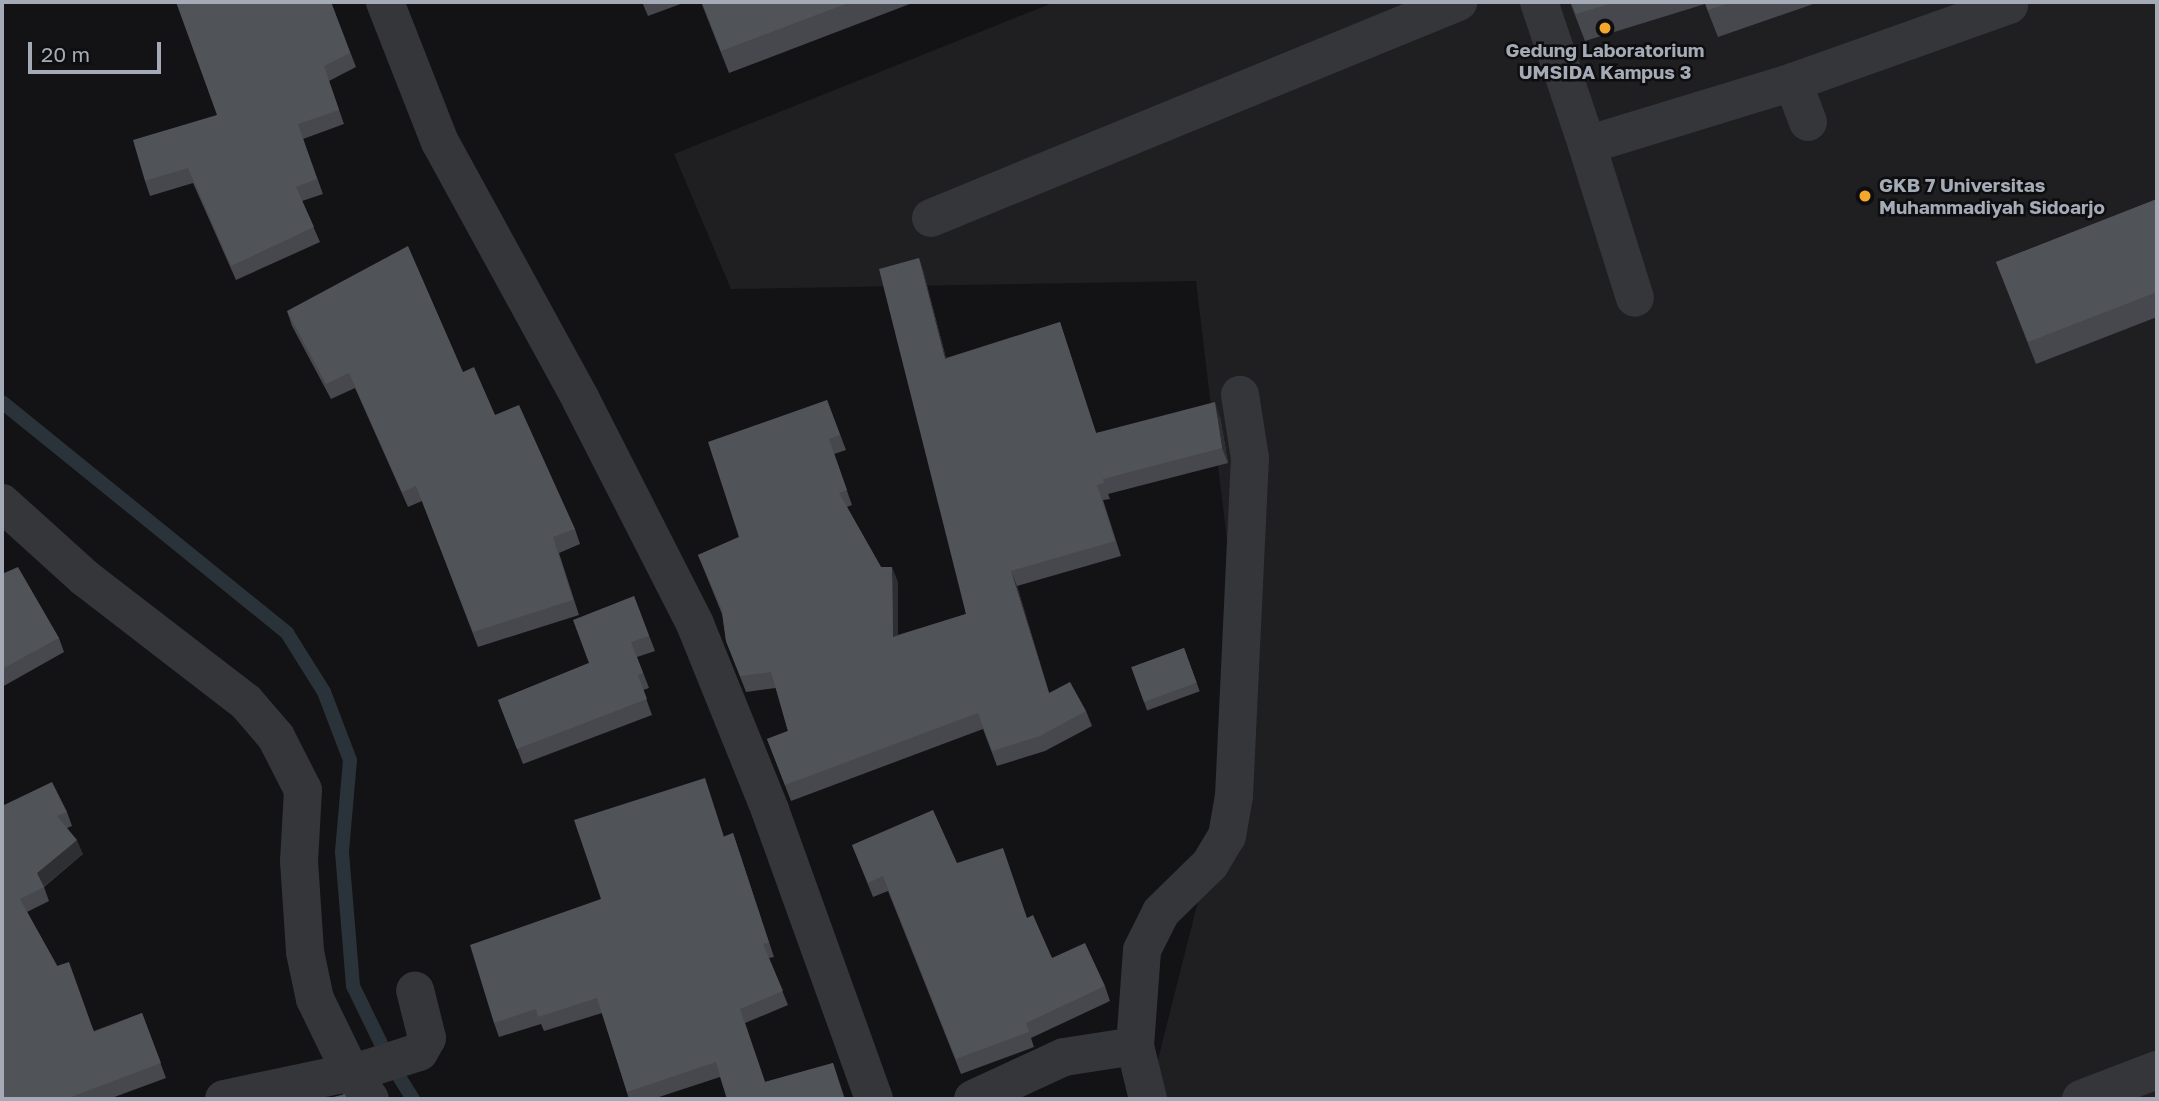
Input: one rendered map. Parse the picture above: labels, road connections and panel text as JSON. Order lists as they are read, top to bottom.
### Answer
{
  "places": ["Gedung Laboratorium UMSIDA Kampus 3", "GKB 7 Universitas Muhammadiyah Sidoarjo"],
  "scale_bar": "20 m"
}
